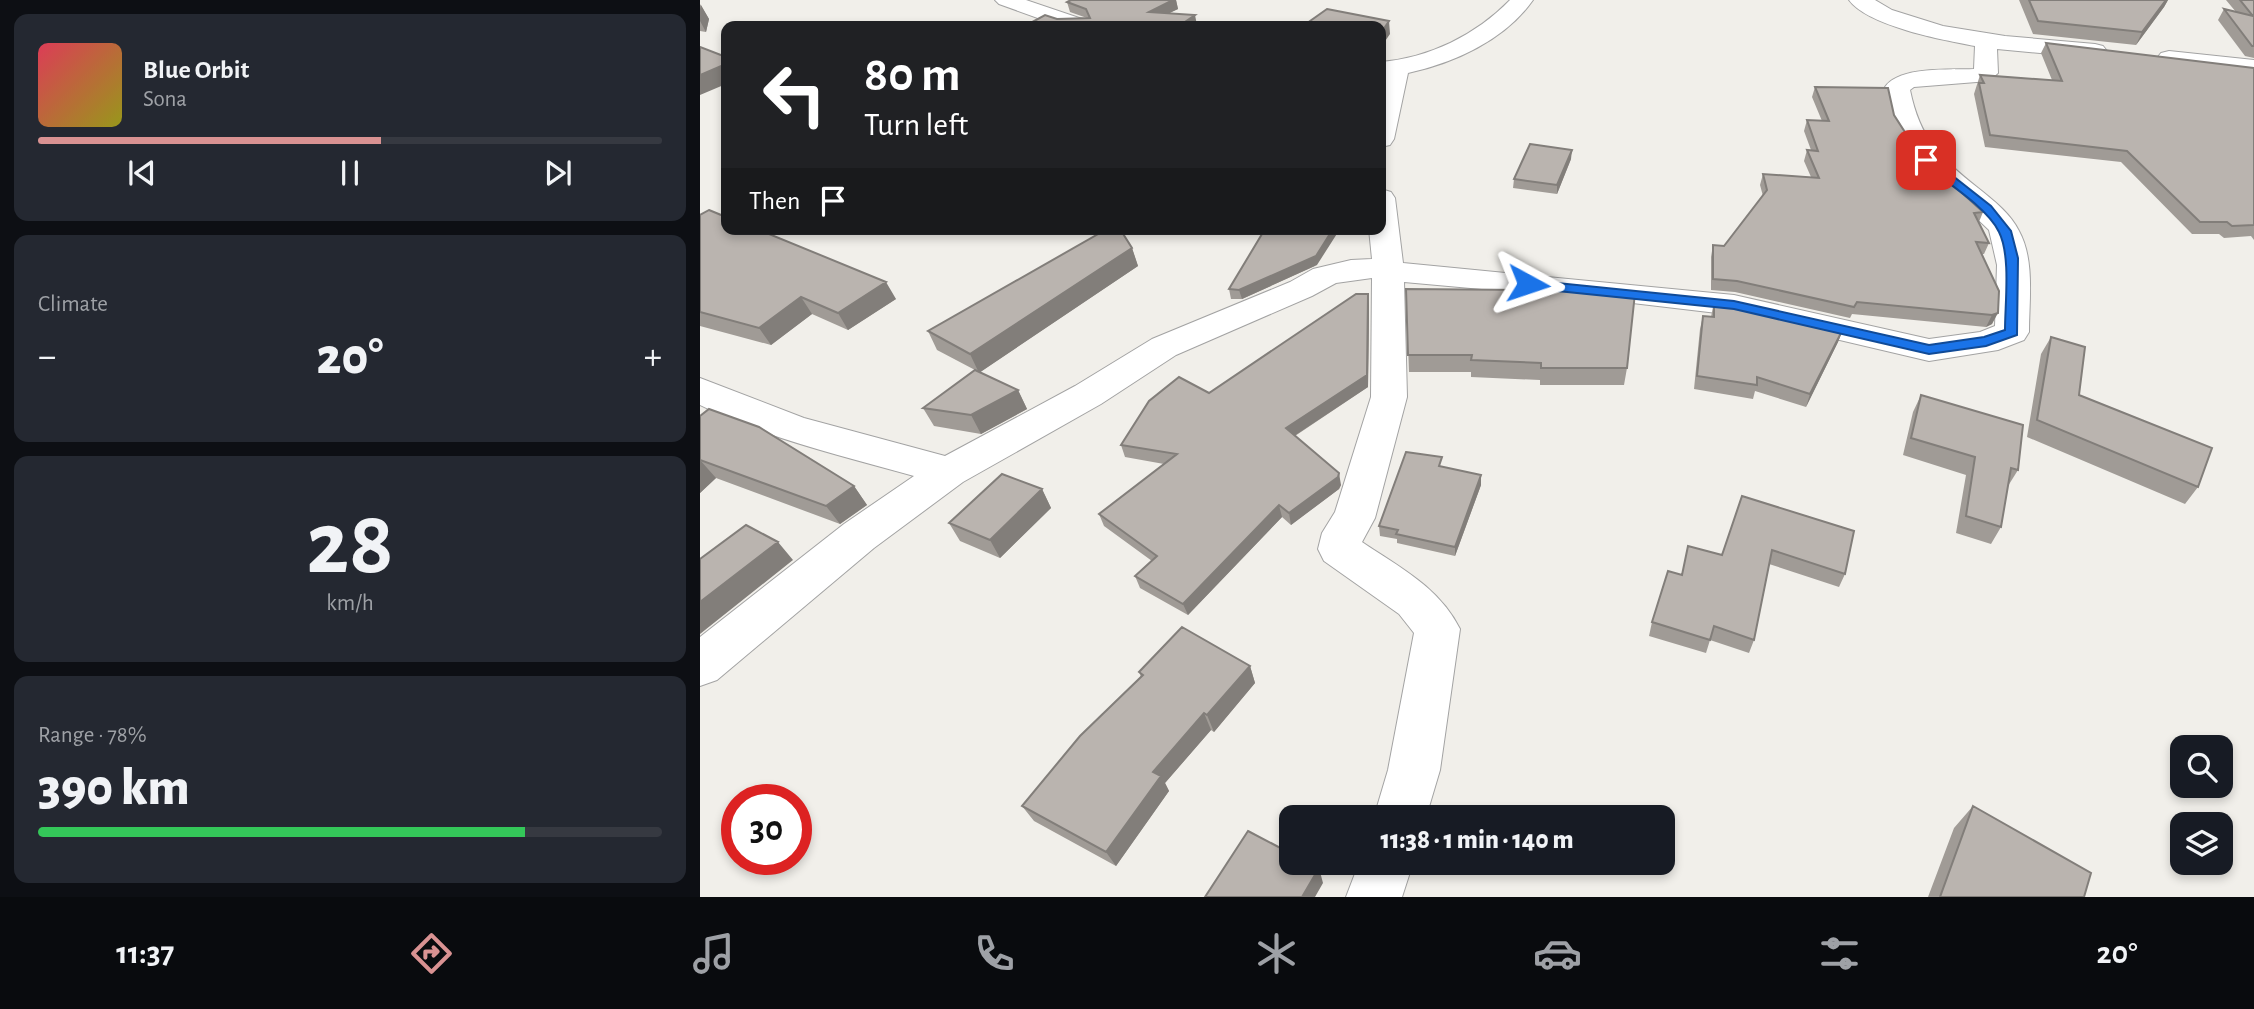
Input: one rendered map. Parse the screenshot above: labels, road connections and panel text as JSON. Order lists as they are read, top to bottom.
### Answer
{
  "page": {
    "turn": ["80 m", "Turn left"],
    "song": ["Blue Orbit", "Sona"],
    "then": "Then",
    "tile": [
      "Climate",
      ["28", "km/h"],
      ["Range · 78%", "390 km"]
    ],
    "heat": ["−", "20°", "+"],
    "limit": "30",
    "trip": "11:38 · 1 min · 140 m",
    "tabs": ["11:37", "20°"]
  }
}
